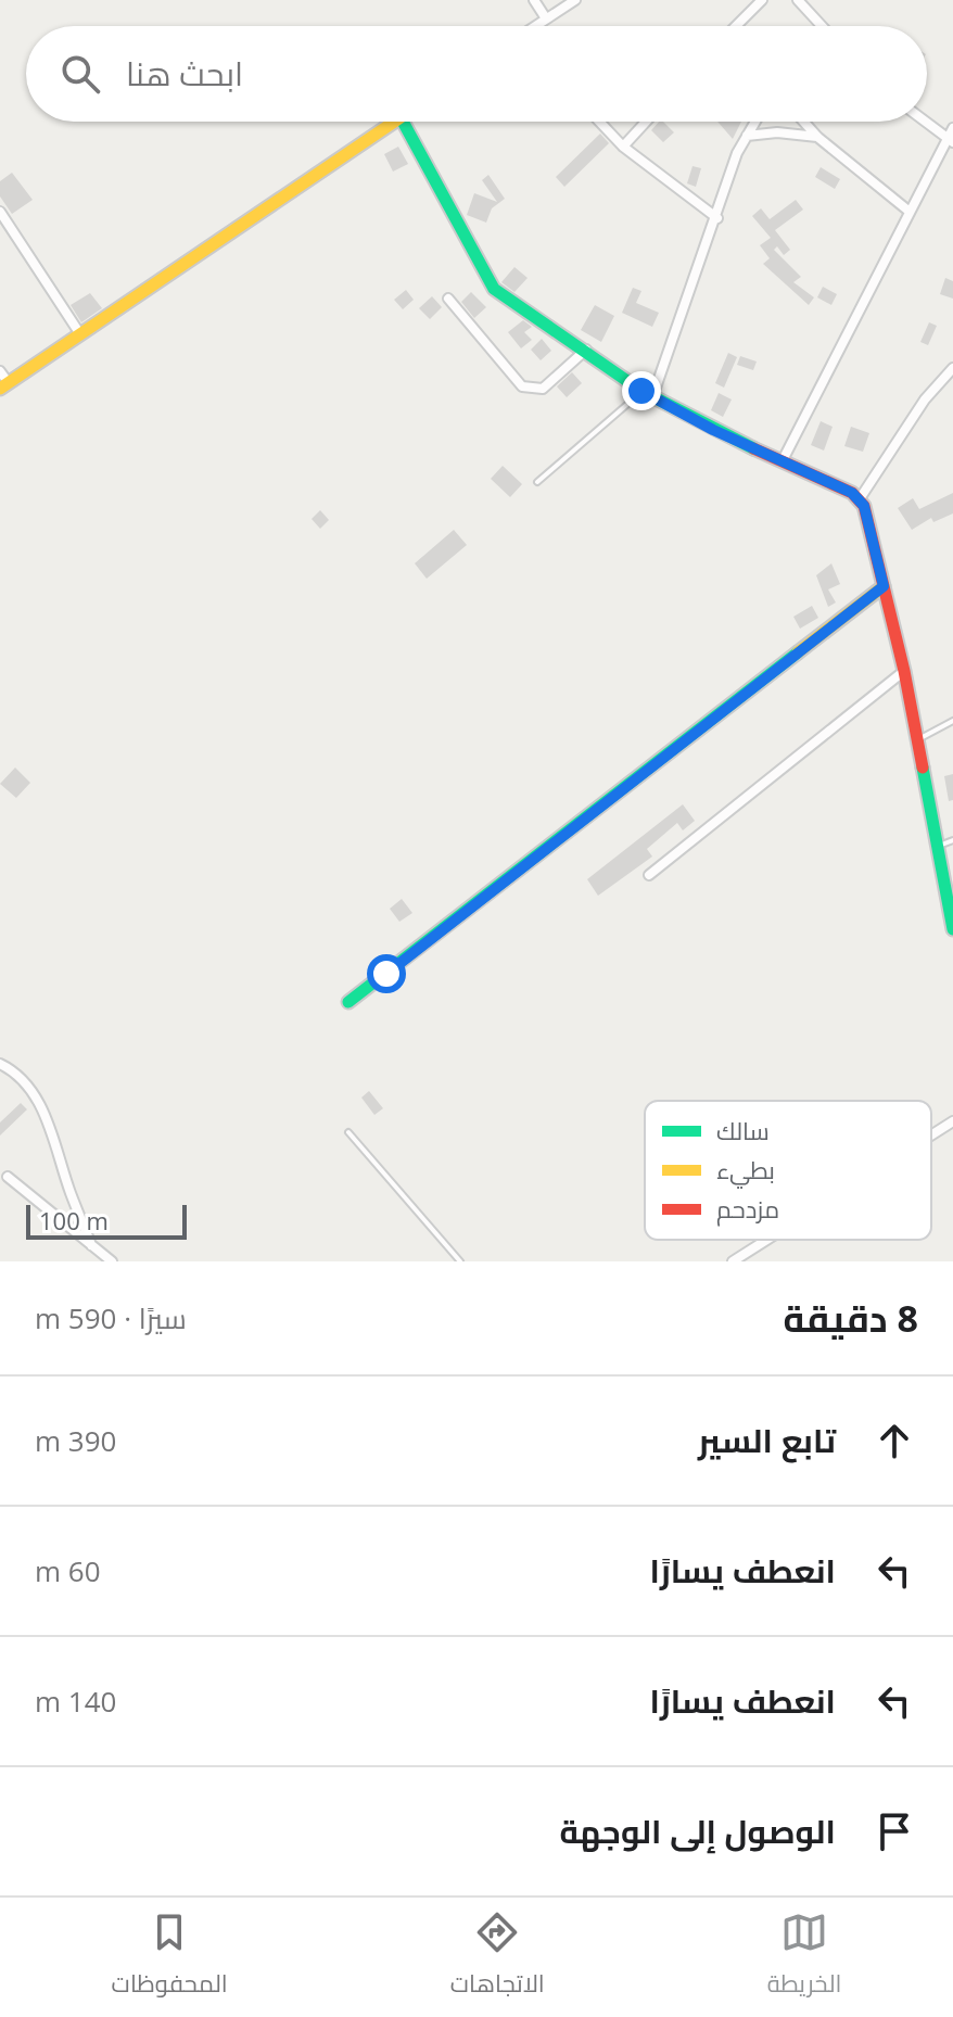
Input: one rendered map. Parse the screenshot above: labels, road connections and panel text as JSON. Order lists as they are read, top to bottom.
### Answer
{
  "legend": ["سالك", "بطيء", "مزدحم"],
  "scale_bar": "100 m",
  "page": {
    "search": "ابحث هنا",
    "scale": "100 m",
    "heading": ["8 دقيقة", "سيرًا · 590 m"],
    "list": [
      ["تابع السير", "390 m"],
      ["انعطف يسارًا", "60 m"],
      ["انعطف يسارًا", "140 m"],
      "الوصول إلى الوجهة"
    ],
    "nav": ["الخريطة", "الاتجاهات", "المحفوظات"]
  }
}
